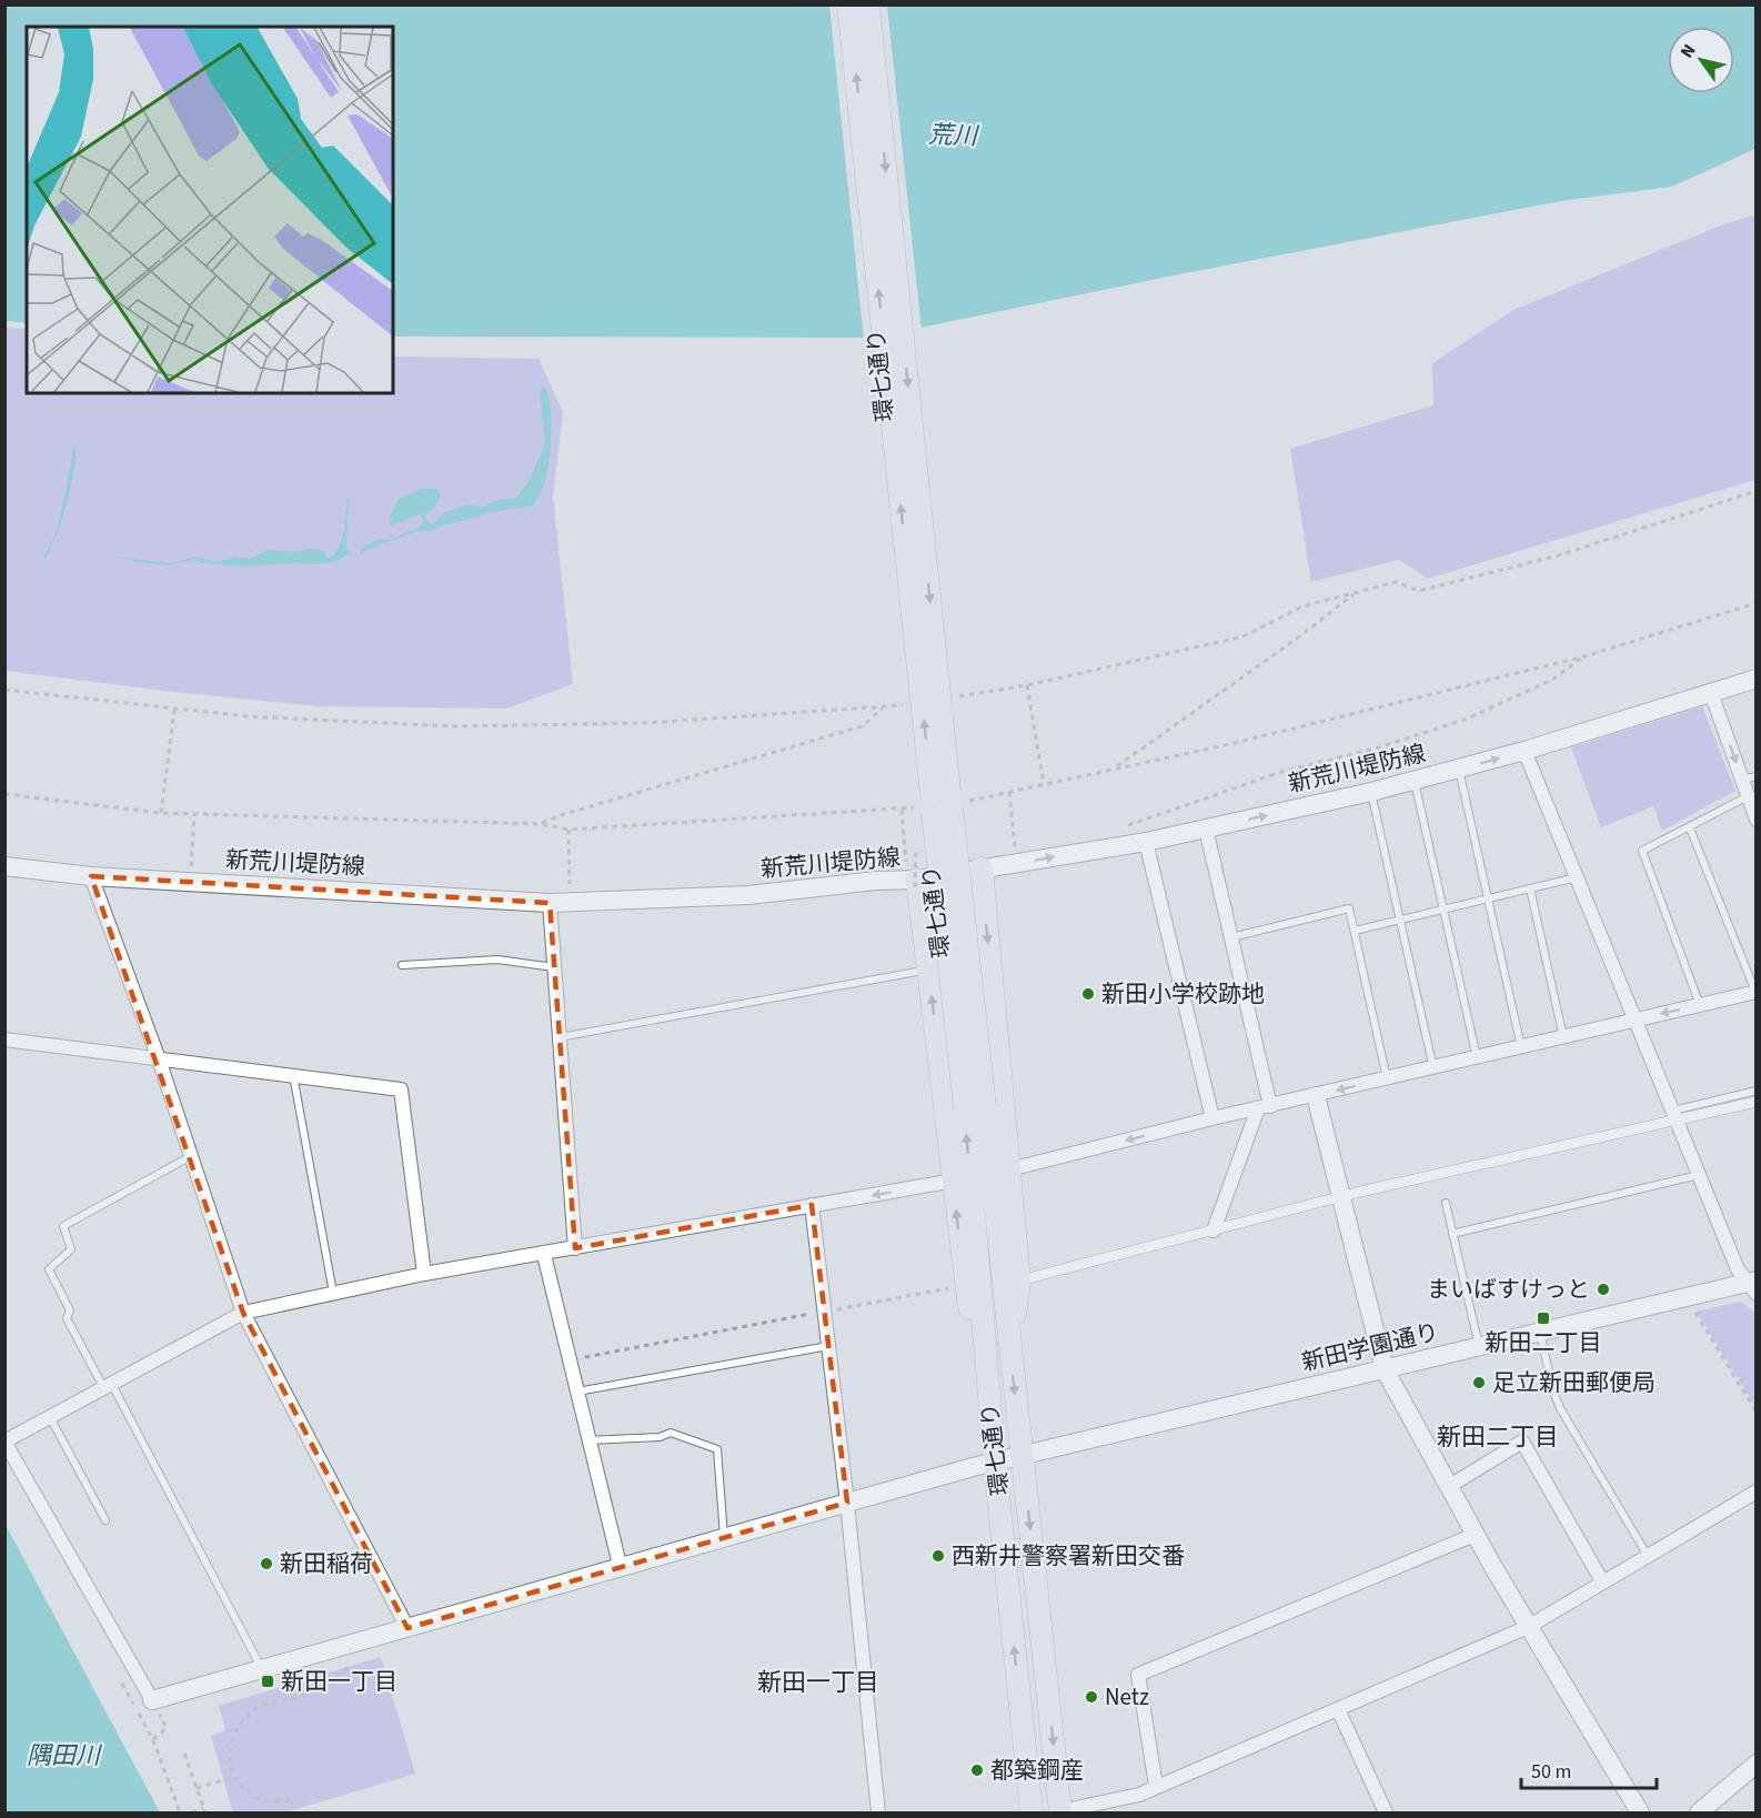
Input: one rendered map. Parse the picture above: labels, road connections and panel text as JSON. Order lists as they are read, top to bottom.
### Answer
{
  "streets": {
    "main road": ["環七通り"],
    "street": ["新荒川堤防線", "新田学園通り"]
  },
  "crossings": [
    ["環七通り", "新田学園通り"]
  ],
  "districts": ["新田二丁目", "新田一丁目"],
  "water": ["荒川", "隅田川"],
  "places": {
    "other": [
      "新田小学校跡地",
      "まいばすけっと",
      "足立新田郵便局",
      "西新井警察署新田交番",
      "新田稲荷",
      "Netz",
      "都築鋼産"
    ],
    "transit": ["新田二丁目", "新田一丁目"]
  },
  "scale_bar": "50 m",
  "north": "top left"
}
